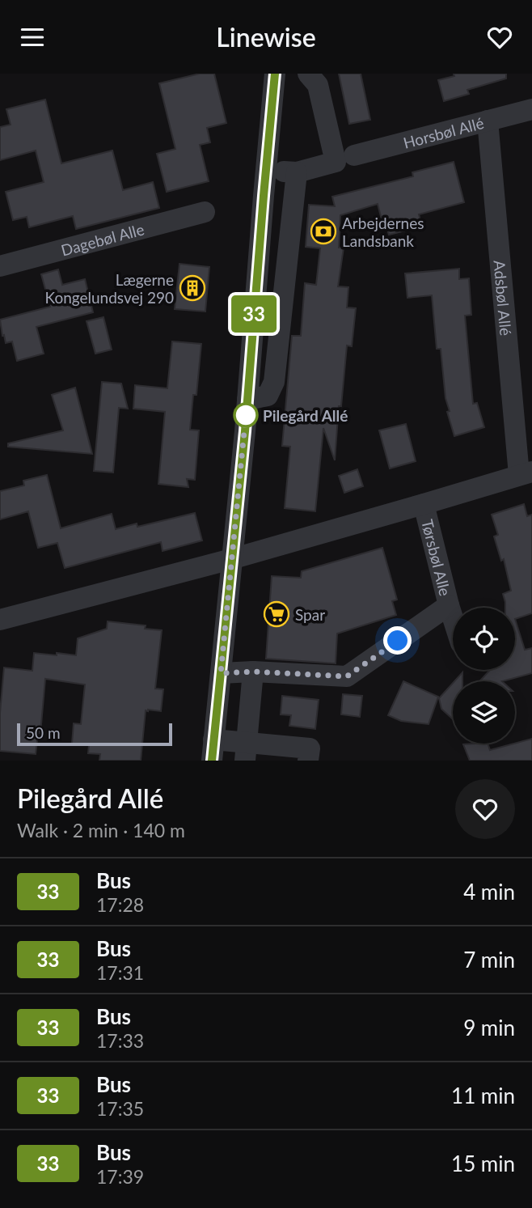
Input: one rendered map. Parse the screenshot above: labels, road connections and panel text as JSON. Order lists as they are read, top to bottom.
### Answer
{
  "streets": {
    "street": [
      "Horsbøl Allé",
      "Dagebøl Alle",
      "Adsbøl Allé",
      "Tørsbøl Alle"
    ]
  },
  "crossings": [
    ["Horsbøl Allé", "Adsbøl Allé"]
  ],
  "places": {
    "bank": ["Arbejdernes Landsbank"],
    "building": ["Lægerne Kongelundsvej 290"],
    "other": ["Pilegård Allé"],
    "supermarket": ["Spar"]
  },
  "lines": ["bus line 33"],
  "scale_bar": "50 m",
  "page": {
    "header": "Linewise",
    "on_map": "33",
    "scale": "50 m",
    "heading": ["Pilegård Allé", "Walk · 2 min · 140 m"],
    "list": [
      {
        "mark": "33",
        "name": "Bus",
        "note": "17:28",
        "value": "4 min"
      },
      {
        "mark": "33",
        "name": "Bus",
        "note": "17:31",
        "value": "7 min"
      },
      {
        "mark": "33",
        "name": "Bus",
        "note": "17:33",
        "value": "9 min"
      },
      {
        "mark": "33",
        "name": "Bus",
        "note": "17:35",
        "value": "11 min"
      },
      {
        "mark": "33",
        "name": "Bus",
        "note": "17:39",
        "value": "15 min"
      }
    ]
  }
}
